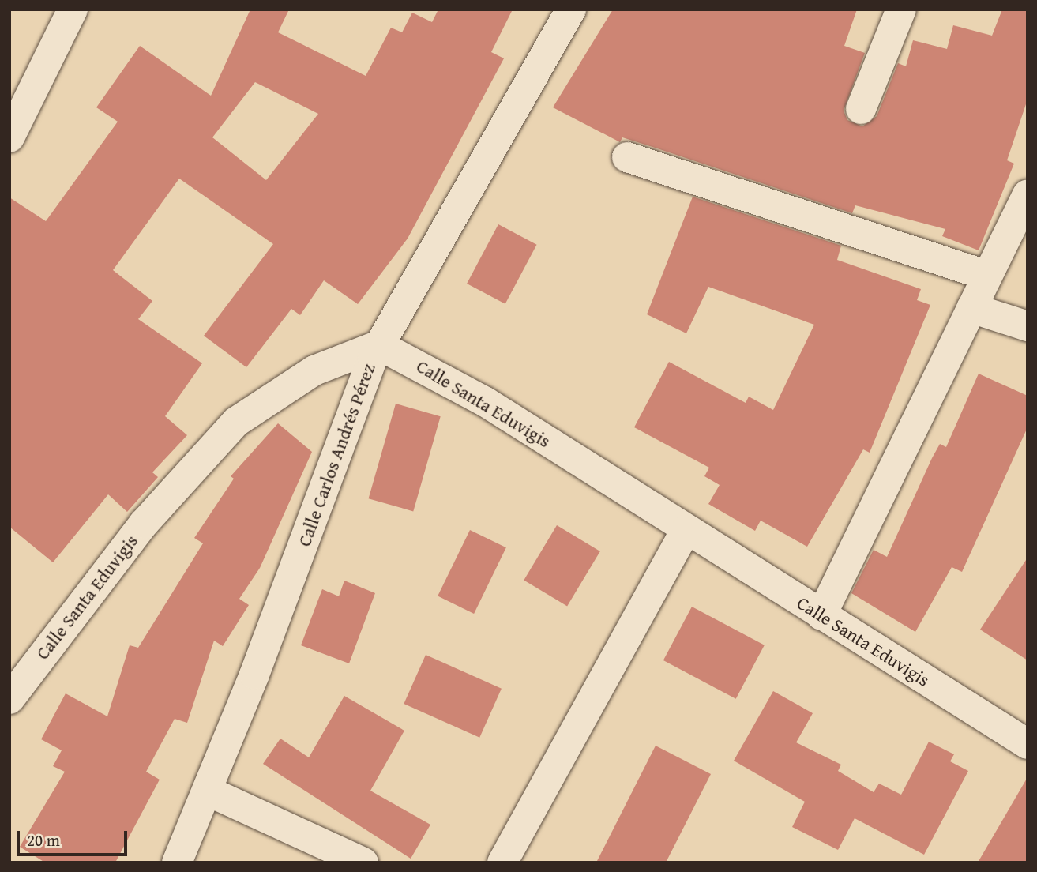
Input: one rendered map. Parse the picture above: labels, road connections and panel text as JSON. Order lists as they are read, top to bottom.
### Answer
{
  "streets": {
    "street": ["Calle Santa Eduvigis", "Calle Carlos Andrés Pérez"]
  },
  "crossings": [
    ["Calle Santa Eduvigis", "Calle Carlos Andrés Pérez"]
  ],
  "scale_bar": "20 m"
}
